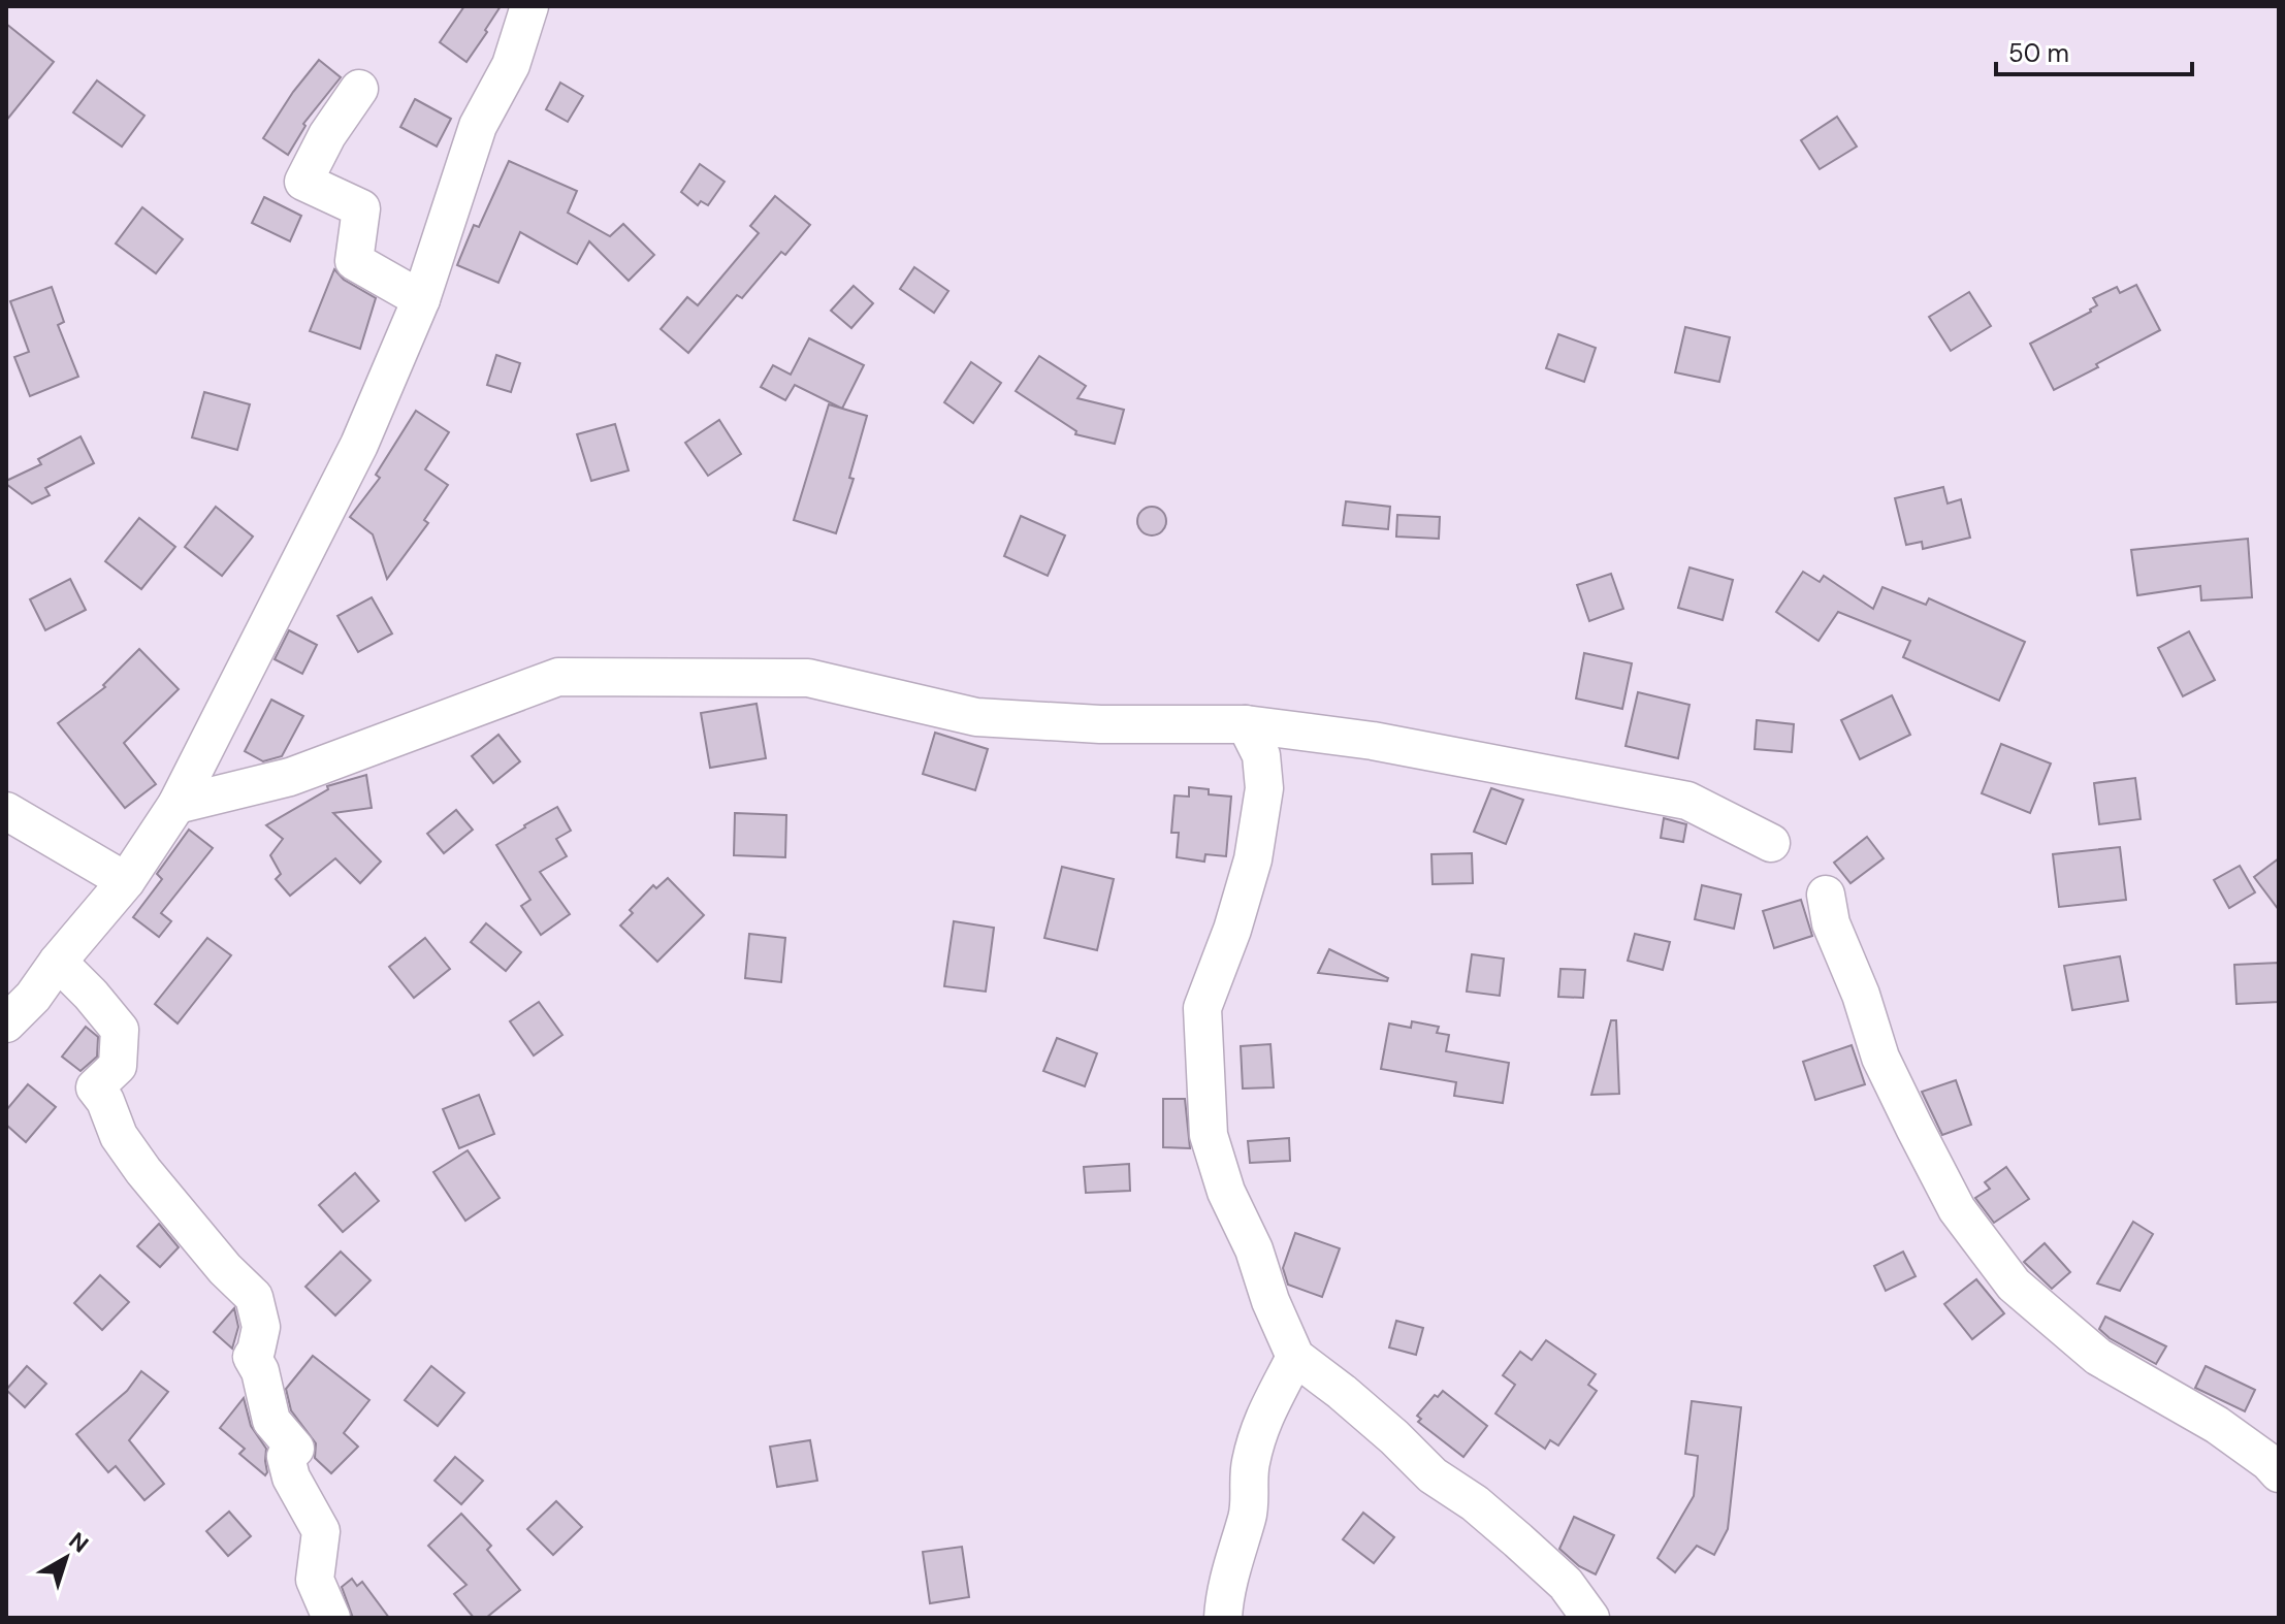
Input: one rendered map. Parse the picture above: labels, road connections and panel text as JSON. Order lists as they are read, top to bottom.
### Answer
{
  "scale_bar": "50 m",
  "north": "top right"
}
